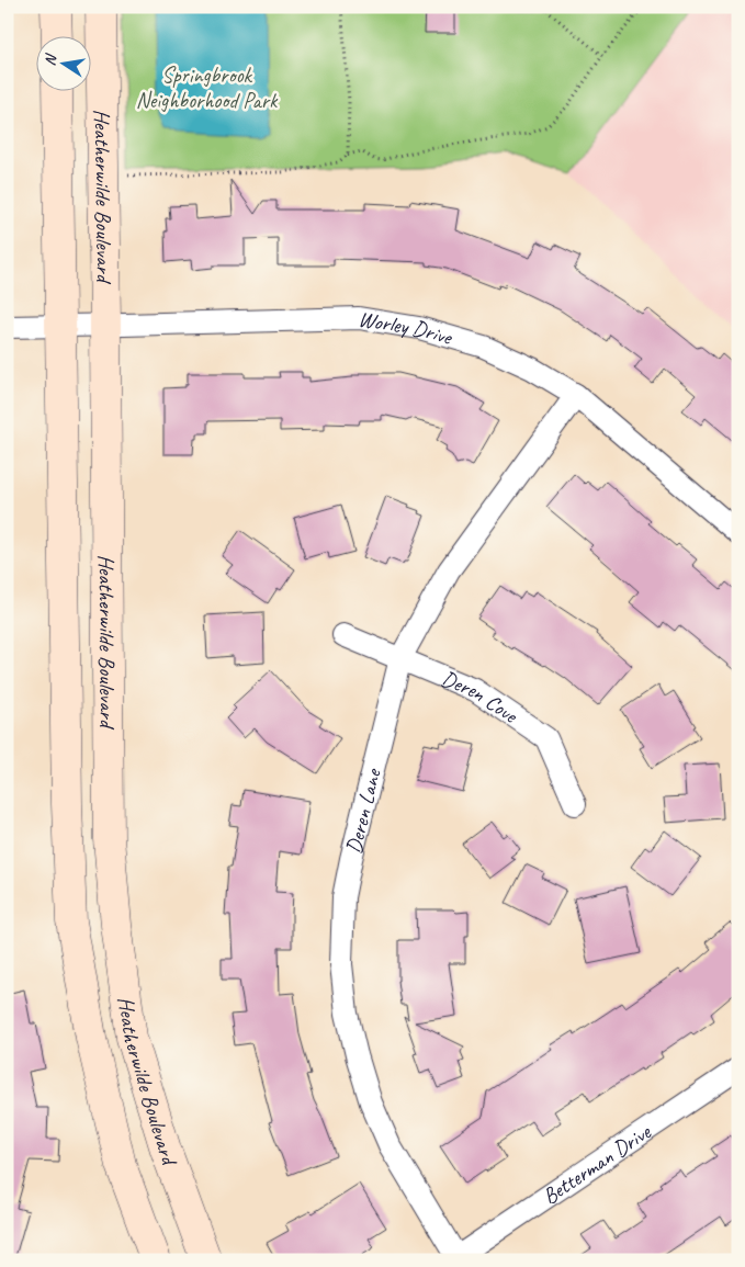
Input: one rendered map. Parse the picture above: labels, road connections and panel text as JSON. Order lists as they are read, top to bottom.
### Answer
{
  "streets": {
    "main road": ["Heatherwilde Boulevard"],
    "street": [
      "Worley Drive",
      "Deren Cove",
      "Deren Lane",
      "Betterman Drive"
    ]
  },
  "crossings": [
    ["Heatherwilde Boulevard", "Worley Drive"],
    ["Worley Drive", "Deren Lane"],
    ["Deren Cove", "Deren Lane"],
    ["Deren Lane", "Betterman Drive"]
  ],
  "parks": ["Springbrook Neighborhood Park"],
  "north": "left"
}
